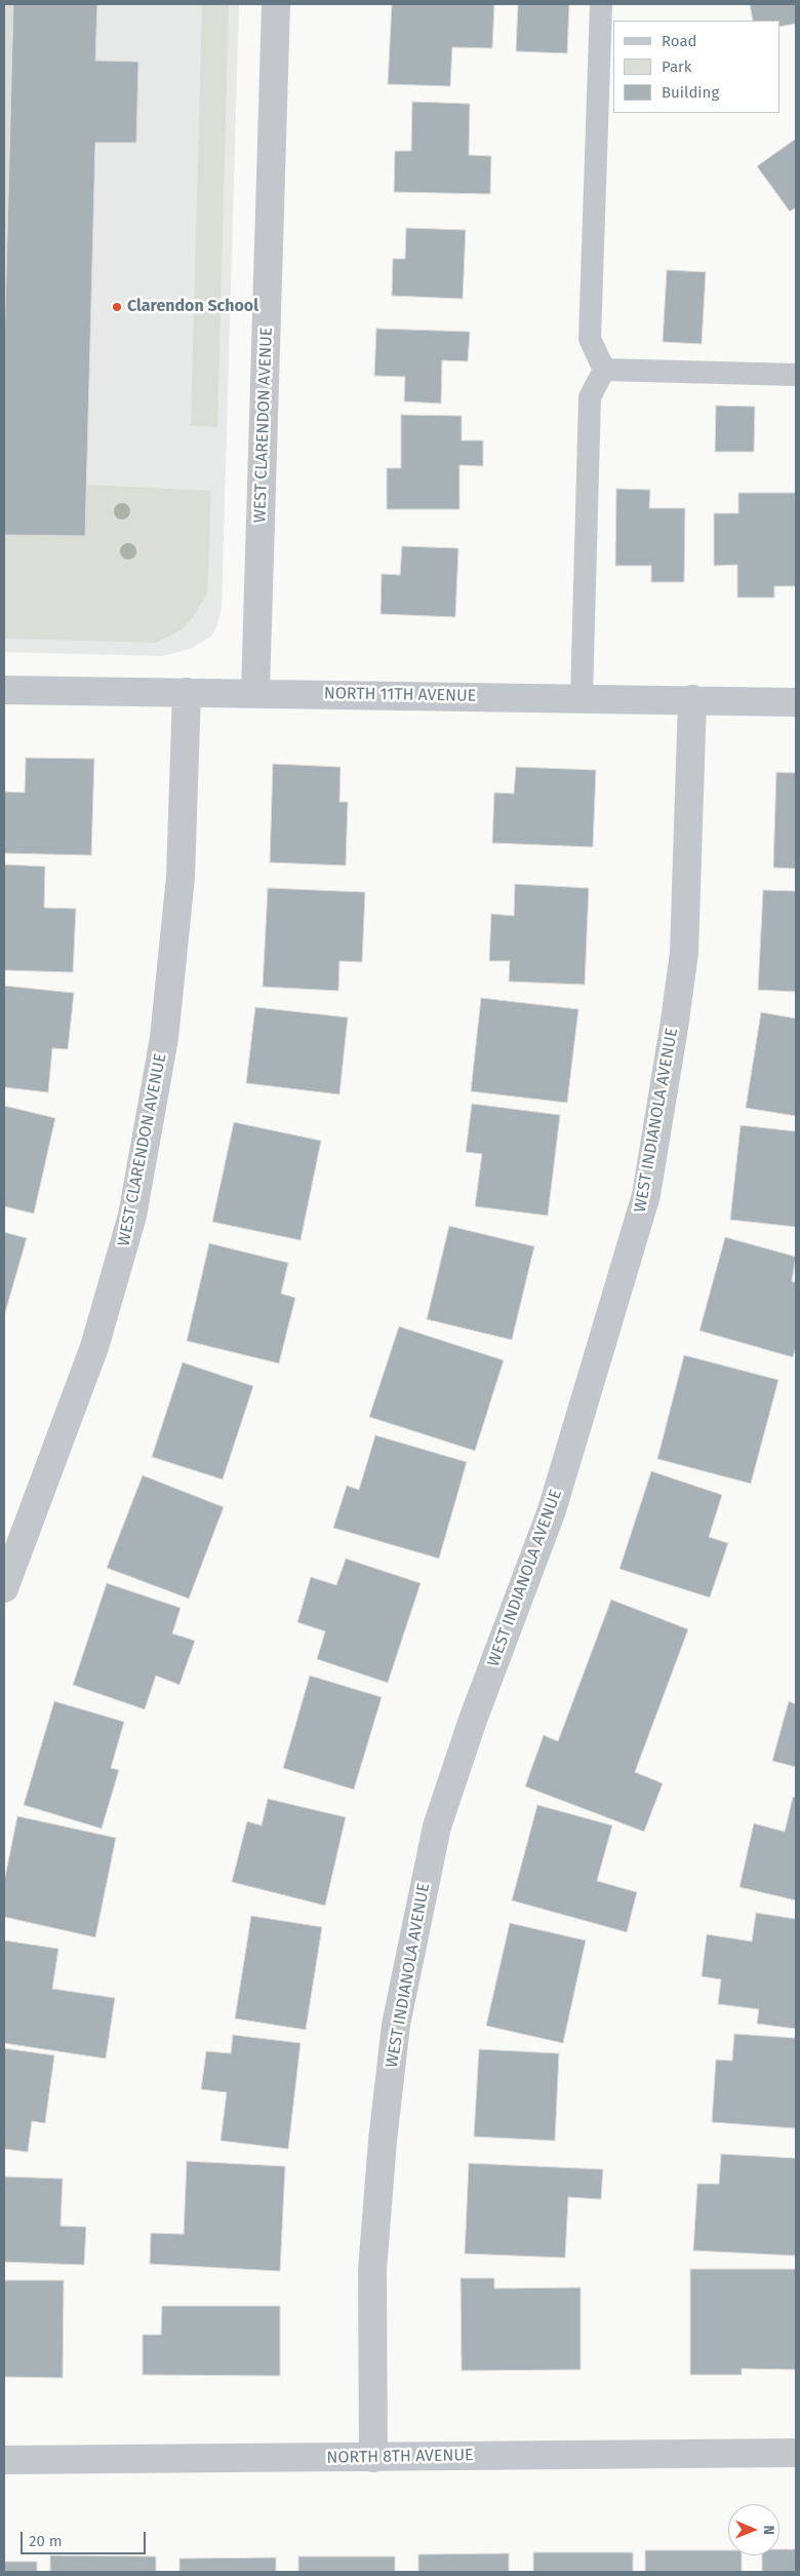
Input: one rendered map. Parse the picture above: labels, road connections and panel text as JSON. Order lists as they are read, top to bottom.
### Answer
{
  "streets": {
    "street": [
      "WEST CLARENDON AVENUE",
      "NORTH 11TH AVENUE",
      "WEST INDIANOLA AVENUE",
      "NORTH 8TH AVENUE"
    ]
  },
  "crossings": [
    ["WEST CLARENDON AVENUE", "NORTH 11TH AVENUE"],
    ["NORTH 11TH AVENUE", "WEST INDIANOLA AVENUE"],
    ["WEST INDIANOLA AVENUE", "NORTH 8TH AVENUE"]
  ],
  "places": ["Clarendon School"],
  "legend": ["Road", "Park", "Building"],
  "scale_bar": "20 m",
  "north": "right"
}
